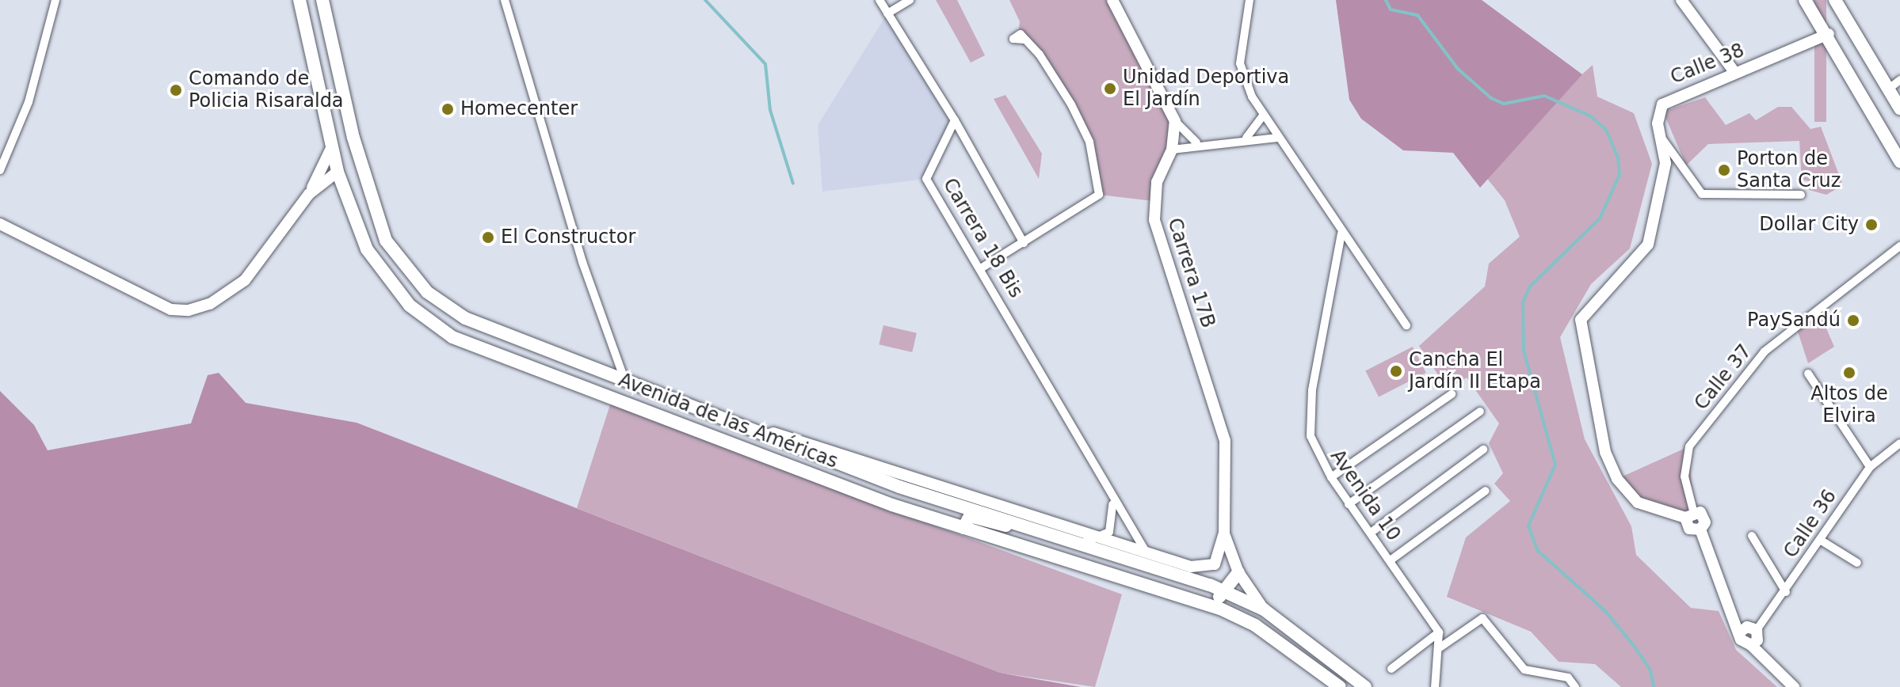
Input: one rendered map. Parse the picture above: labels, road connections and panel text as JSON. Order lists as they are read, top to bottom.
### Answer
{
  "streets": {
    "main road": ["Avenida de las Américas"],
    "street": [
      "Calle 38",
      "Carrera 18 Bis",
      "Carrera 17B",
      "Calle 37",
      "Avenida 10",
      "Calle 36"
    ]
  },
  "crossings": [
    ["Calle 38", "Calle 37"],
    ["Carrera 18 Bis", "Carrera 17B"],
    ["Carrera 18 Bis", "Avenida de las Américas"],
    ["Carrera 17B", "Avenida de las Américas"]
  ],
  "places": [
    "Unidad Deportiva El Jardín",
    "Comando de Policia Risaralda",
    "Homecenter",
    "Porton de Santa Cruz",
    "Dollar City",
    "El Constructor",
    "PaySandú",
    "Cancha El Jardín II Etapa",
    "Altos de Elvira"
  ]
}
